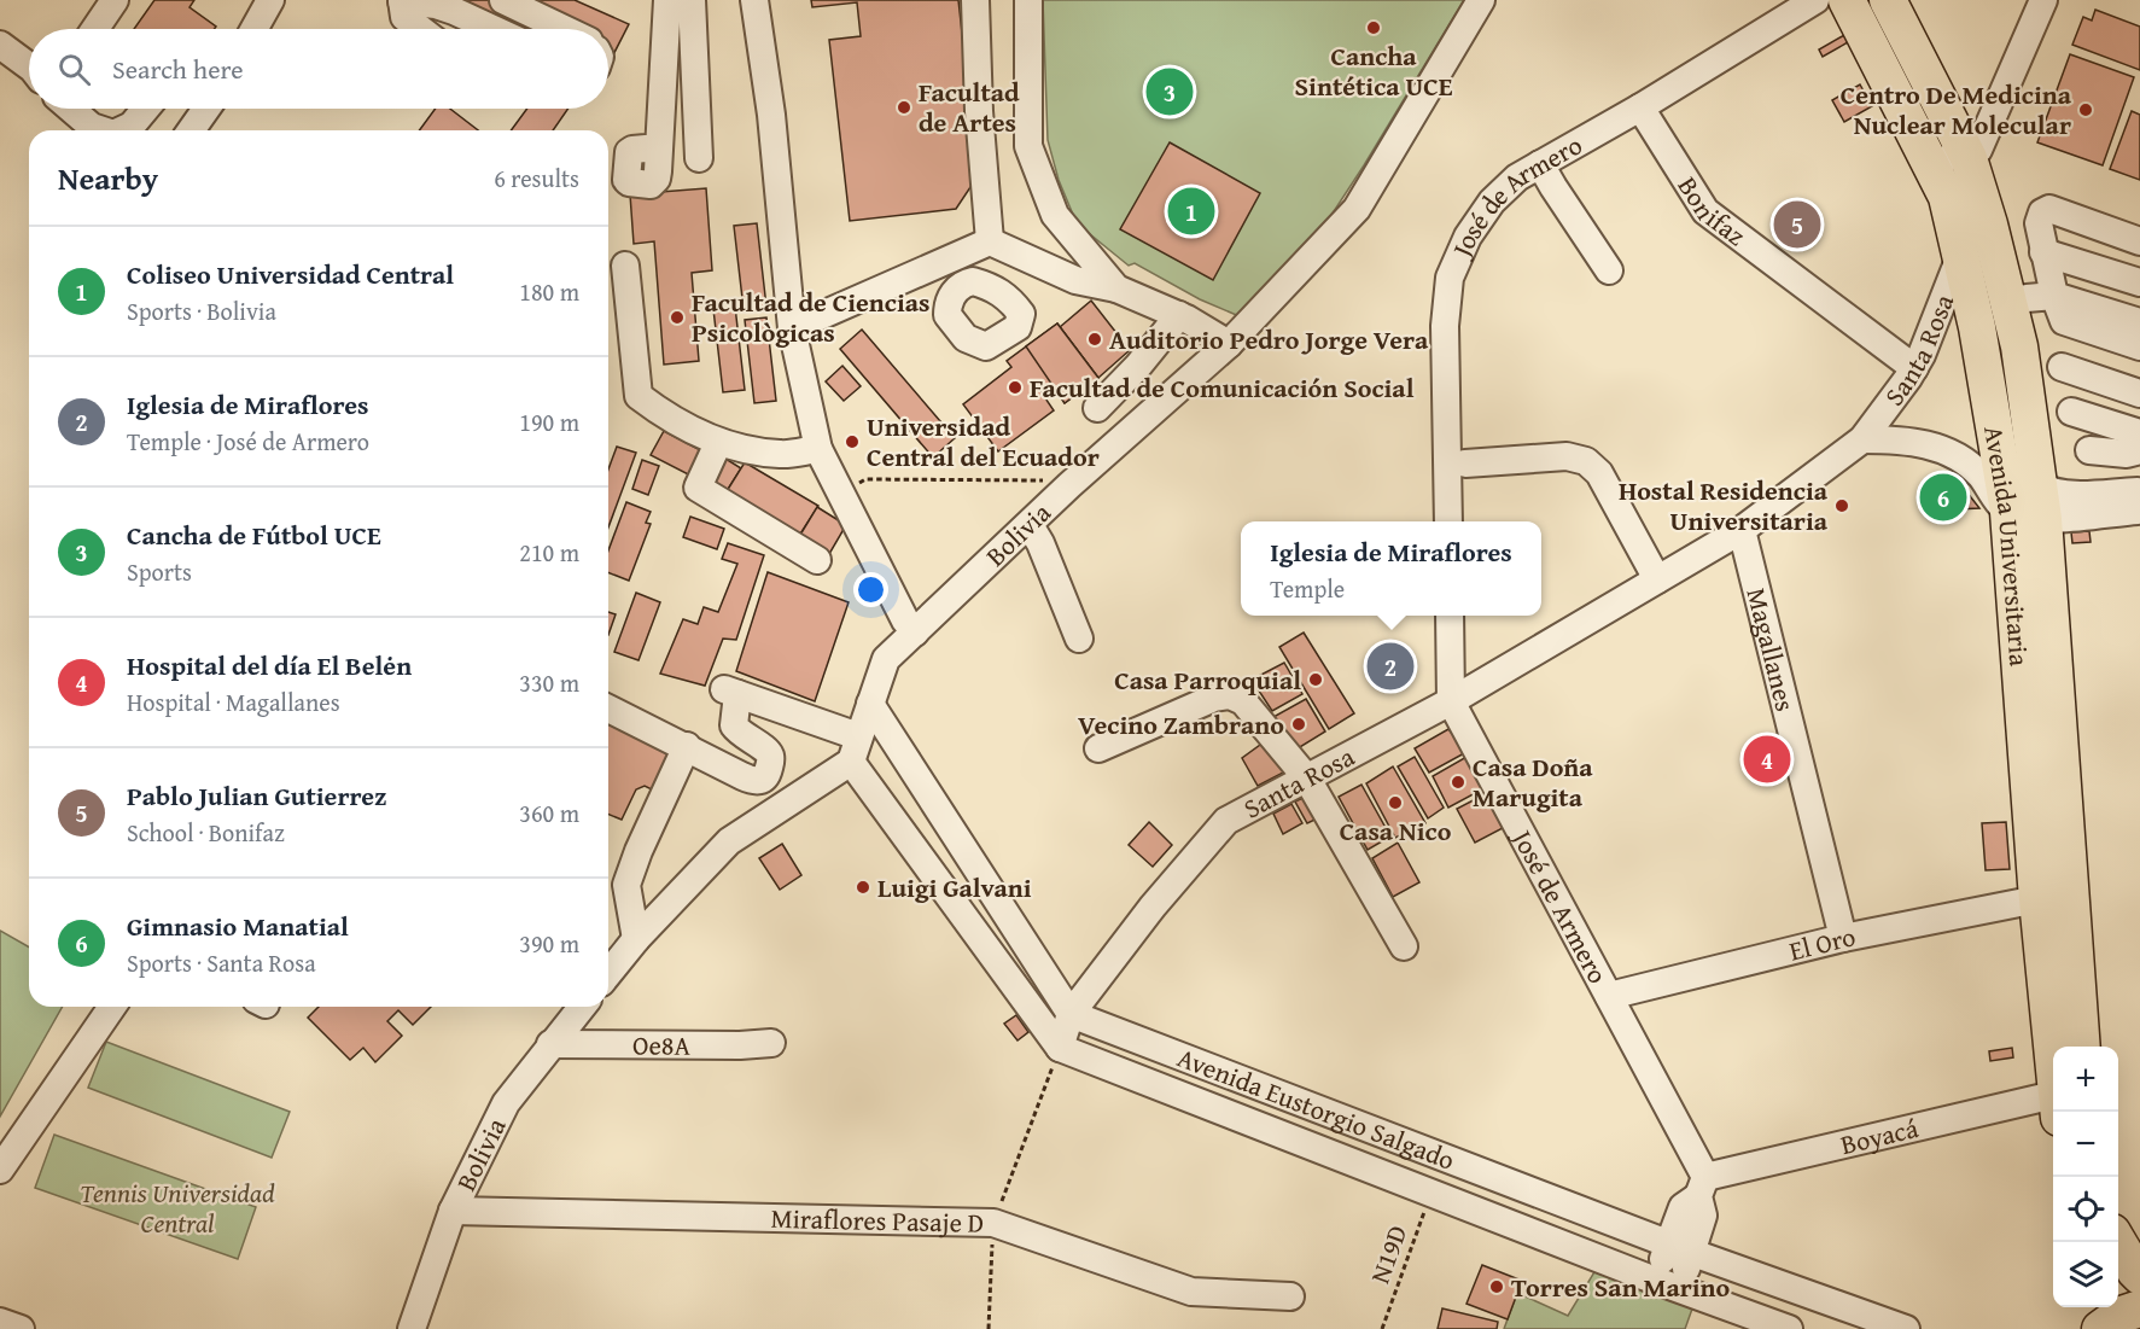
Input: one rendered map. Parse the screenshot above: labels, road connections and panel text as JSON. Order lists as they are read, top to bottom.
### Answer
{
  "streets": {
    "main road": ["Avenida Universitaria"],
    "street": [
      "José de Armero",
      "Bonifaz",
      "Santa Rosa",
      "Bolivia",
      "Magallanes",
      "El Oro",
      "Oe8A",
      "Avenida Eustorgio Salgado",
      "Boyacá",
      "Miraflores Pasaje D"
    ],
    "path": ["N19D"]
  },
  "crossings": [
    ["José de Armero", "Bonifaz"],
    ["José de Armero", "Santa Rosa"],
    ["José de Armero", "El Oro"],
    ["José de Armero", "Avenida Eustorgio Salgado"],
    ["José de Armero", "Boyacá"],
    ["Bonifaz", "Santa Rosa"],
    ["Santa Rosa", "Avenida Universitaria"],
    ["Santa Rosa", "Magallanes"],
    ["Santa Rosa", "Avenida Eustorgio Salgado"],
    ["Bolivia", "Oe8A"],
    ["Bolivia", "Miraflores Pasaje D"],
    ["Avenida Universitaria", "El Oro"],
    ["Magallanes", "El Oro"],
    ["Avenida Eustorgio Salgado", "N19D"]
  ],
  "parks": ["Tennis Universidad Central"],
  "places": [
    "Cancha Sintética UCE",
    "Facultad de Artes",
    "Centro De Medicina Nuclear Molecular",
    "Facultad de Ciencias Psicològicas",
    "Auditorio Pedro Jorge Vera",
    "Facultad de Comunicación Social",
    "Universidad Central del Ecuador",
    "Hostal Residencia Universitaria",
    "Casa Parroquial",
    "Vecino Zambrano",
    "Casa Doña Marugita",
    "Casa Nico",
    "Luigi Galvani",
    "Torres San Marino"
  ],
  "page": {
    "search": "Search here",
    "pins": [
      "3",
      "1",
      "5",
      "6",
      "2",
      "4"
    ],
    "heading": ["Nearby", "6 results"],
    "list": [
      {
        "mark": "1",
        "name": "Coliseo Universidad Central",
        "note": "Sports · Bolivia",
        "value": "180 m"
      },
      {
        "mark": "2",
        "name": "Iglesia de Miraflores",
        "note": "Temple · José de Armero",
        "value": "190 m"
      },
      {
        "mark": "3",
        "name": "Cancha de Fútbol UCE",
        "note": "Sports",
        "value": "210 m"
      },
      {
        "mark": "4",
        "name": "Hospital del día El Belėn",
        "note": "Hospital · Magallanes",
        "value": "330 m"
      },
      {
        "mark": "5",
        "name": "Pablo Julian Gutierrez",
        "note": "School · Bonifaz",
        "value": "360 m"
      },
      {
        "mark": "6",
        "name": "Gimnasio Manatial",
        "note": "Sports · Santa Rosa",
        "value": "390 m"
      }
    ],
    "popup": ["Iglesia de Miraflores", "Temple"],
    "map_buttons": ["+", "−"]
  }
}
